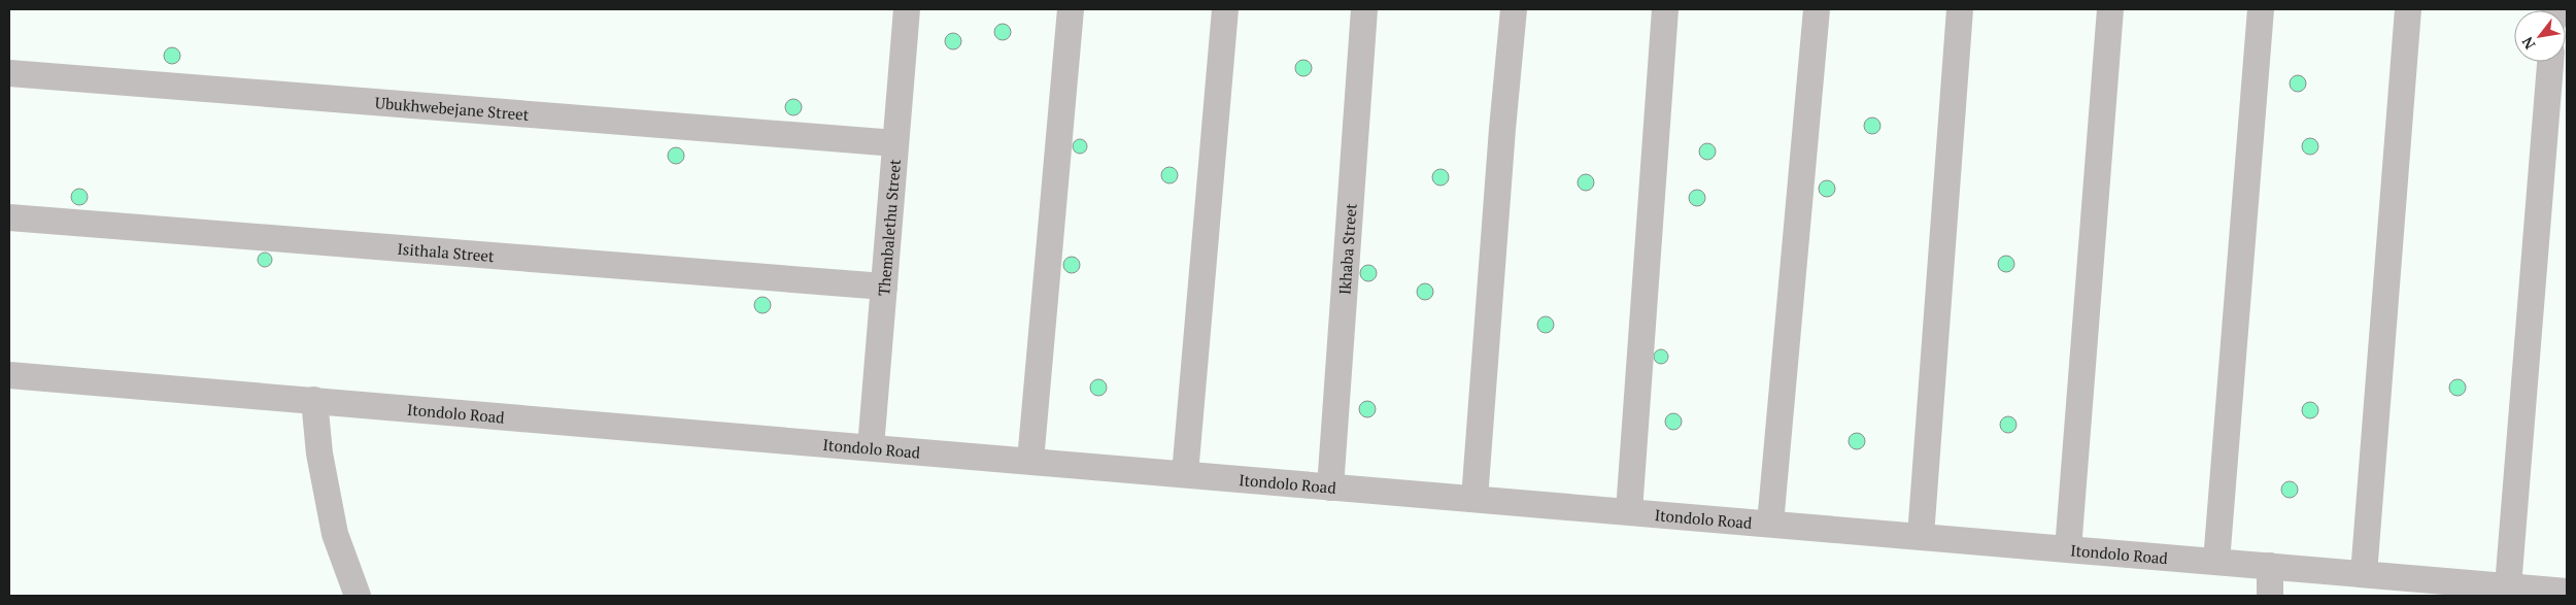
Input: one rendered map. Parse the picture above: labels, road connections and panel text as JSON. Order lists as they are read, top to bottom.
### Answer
{
  "streets": {
    "street": [
      "Ubukhwebejane Street",
      "Thembalethu Street",
      "Ikhaba Street",
      "Isithala Street",
      "Itondolo Road"
    ]
  },
  "crossings": [
    ["Ubukhwebejane Street", "Thembalethu Street"],
    ["Thembalethu Street", "Isithala Street"],
    ["Thembalethu Street", "Itondolo Road"],
    ["Ikhaba Street", "Itondolo Road"]
  ],
  "north": "bottom left"
}
